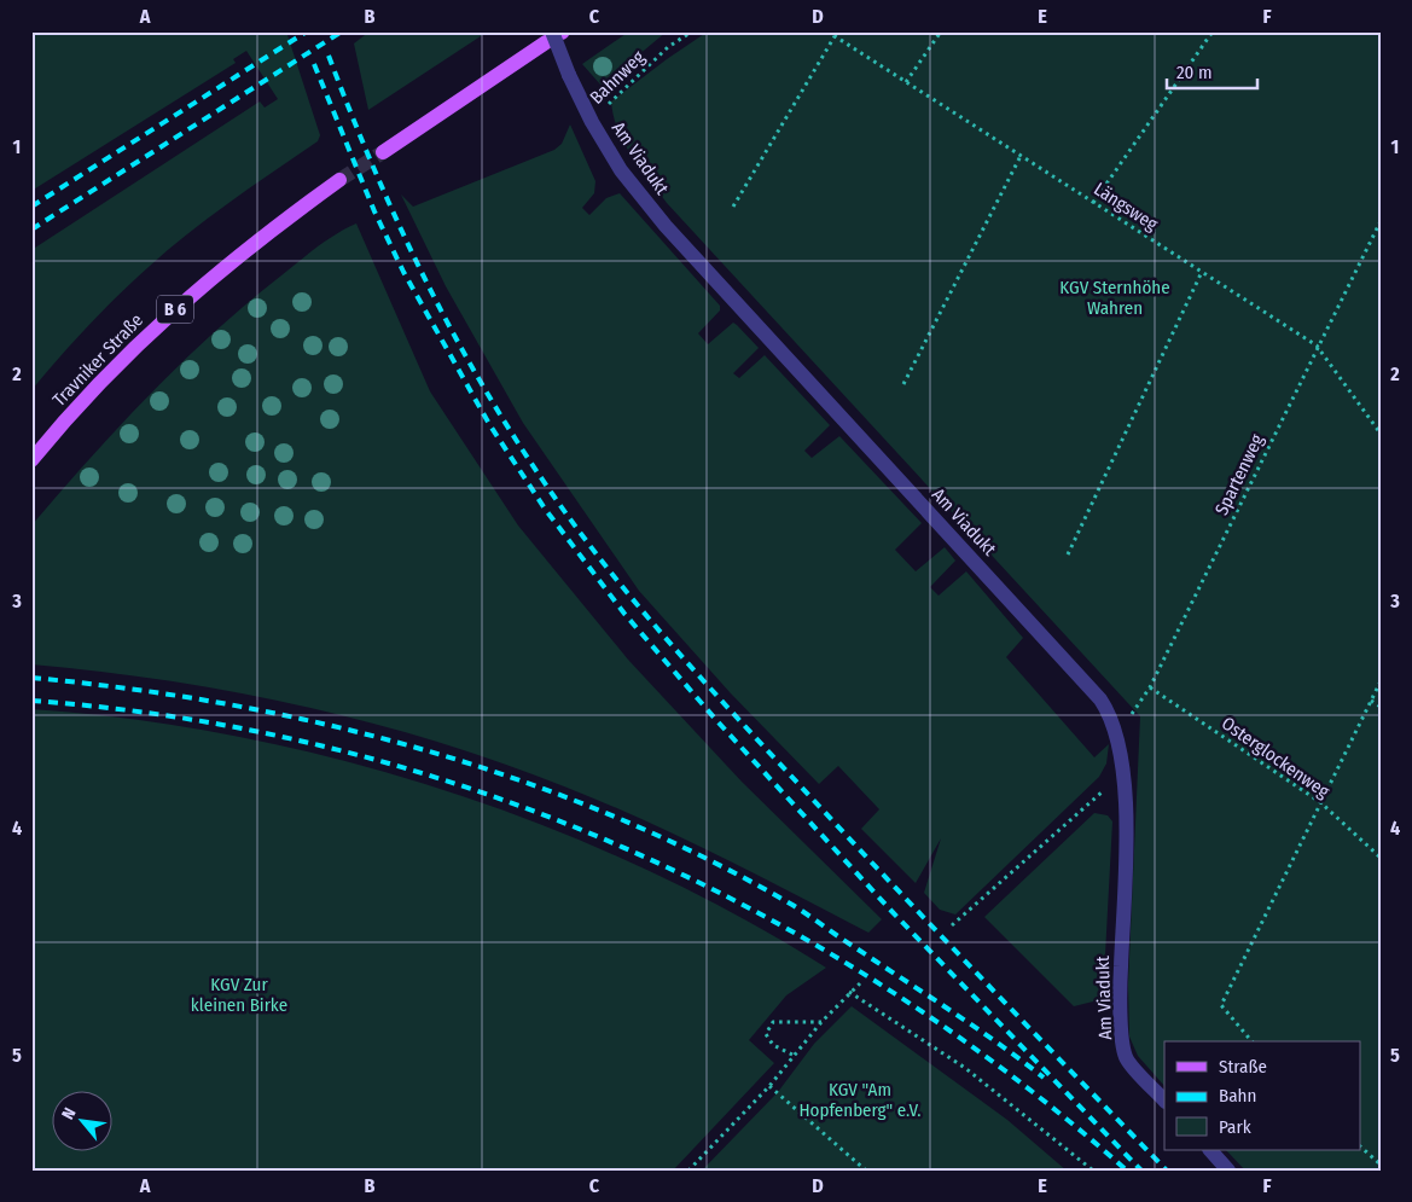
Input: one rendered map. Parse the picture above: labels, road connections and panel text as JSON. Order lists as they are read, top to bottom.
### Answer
{
  "streets": {
    "main road": ["B 6", "Travniker Straße"],
    "street": ["Am Viadukt"],
    "path": [
      "Bahnweg",
      "Längsweg",
      "Spartenweg",
      "Osterglockenweg"
    ]
  },
  "crossings": [
    ["Bahnweg", "Am Viadukt"],
    ["Am Viadukt", "Spartenweg"],
    ["Längsweg", "Spartenweg"],
    ["Spartenweg", "Osterglockenweg"]
  ],
  "parks": ["KGV Sternhöhe Wahren", "KGV Zur kleinen Birke", "KGV \"Am Hopfenberg\" e.V."],
  "legend": ["Straße", "Bahn", "Park"],
  "scale_bar": "20 m",
  "north": "top left",
  "grid": {
    "columns": [
      "A",
      "B",
      "C",
      "D",
      "E",
      "F"
    ],
    "rows": [
      "1",
      "2",
      "3",
      "4",
      "5"
    ]
  }
}
